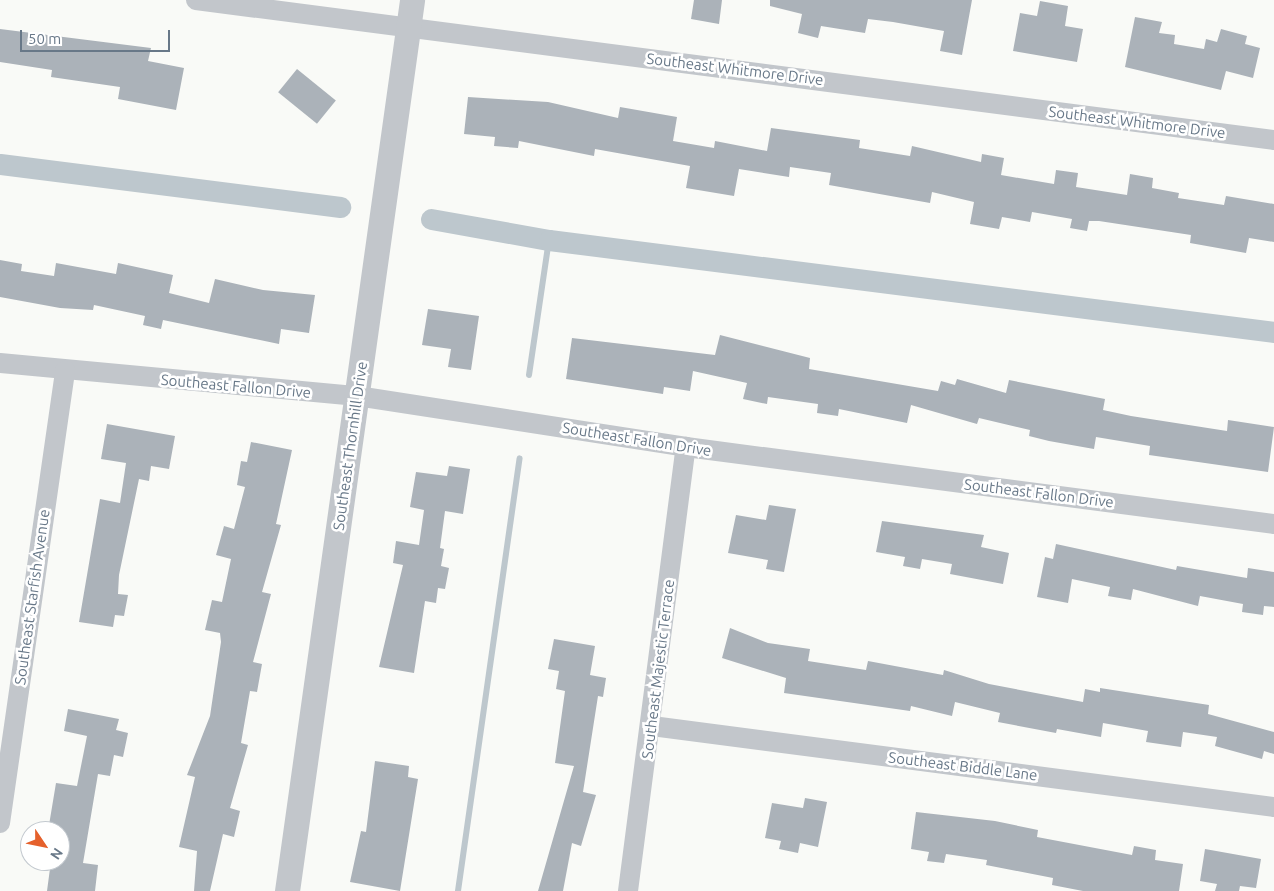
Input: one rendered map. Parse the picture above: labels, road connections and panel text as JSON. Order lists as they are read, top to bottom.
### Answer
{
  "streets": {
    "street": [
      "Southeast Whitmore Drive",
      "Southeast Fallon Drive",
      "Southeast Thornhill Drive",
      "Southeast Starfish Avenue",
      "Southeast Majestic Terrace",
      "Southeast Biddle Lane"
    ]
  },
  "crossings": [
    ["Southeast Whitmore Drive", "Southeast Thornhill Drive"],
    ["Southeast Fallon Drive", "Southeast Thornhill Drive"],
    ["Southeast Fallon Drive", "Southeast Starfish Avenue"],
    ["Southeast Fallon Drive", "Southeast Majestic Terrace"],
    ["Southeast Majestic Terrace", "Southeast Biddle Lane"]
  ],
  "scale_bar": "50 m",
  "north": "bottom right"
}
